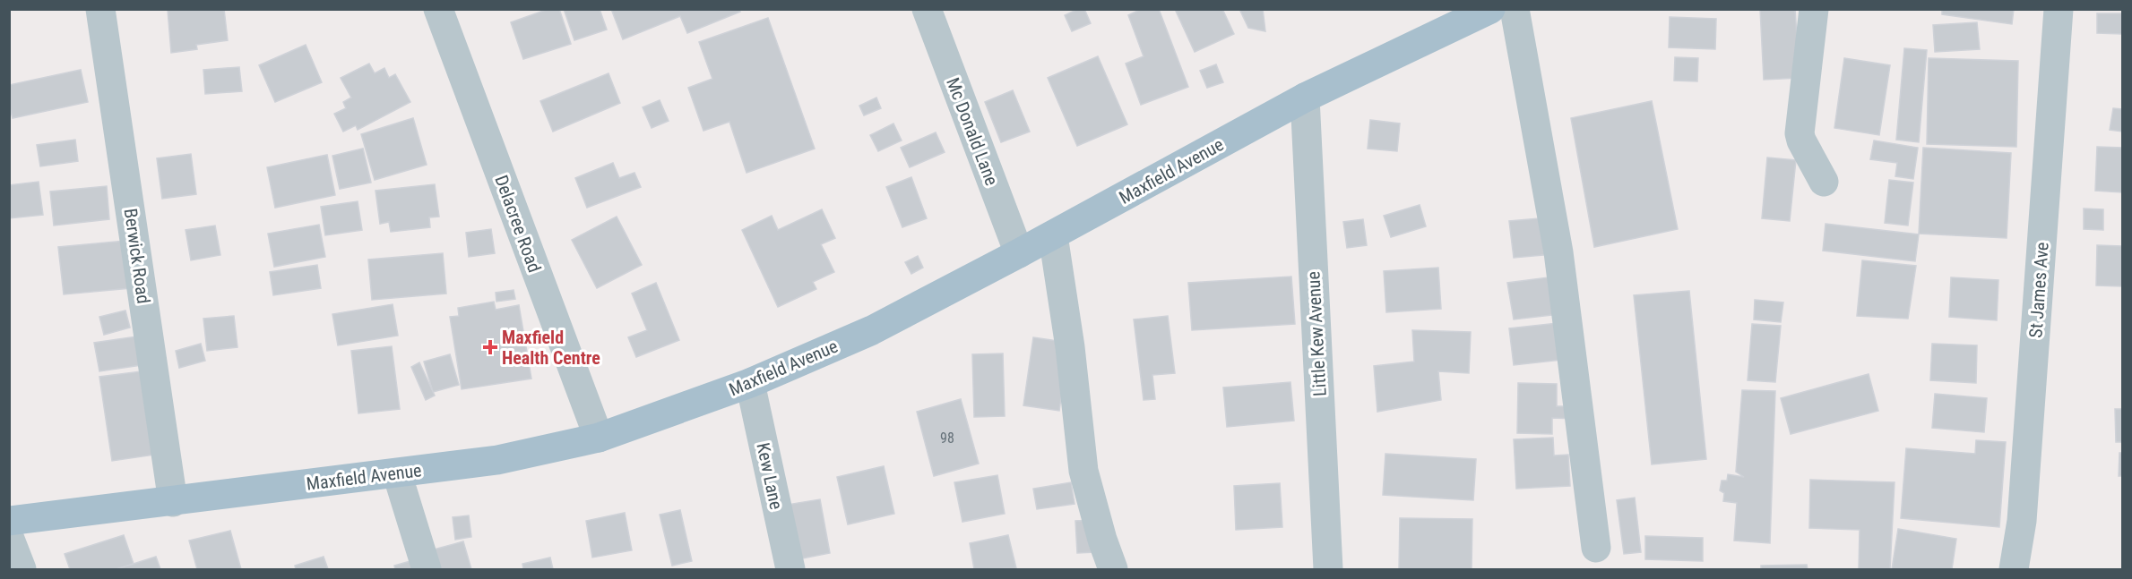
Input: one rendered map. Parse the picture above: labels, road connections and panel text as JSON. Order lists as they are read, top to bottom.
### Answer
{
  "streets": {
    "main road": ["Maxfield Avenue"],
    "street": [
      "Mc Donald Lane",
      "Delacree Road",
      "Berwick Road",
      "St James Ave",
      "Little Kew Avenue",
      "Kew Lane"
    ]
  },
  "crossings": [
    ["Mc Donald Lane", "Maxfield Avenue"],
    ["Maxfield Avenue", "Delacree Road"],
    ["Maxfield Avenue", "Berwick Road"],
    ["Maxfield Avenue", "Little Kew Avenue"],
    ["Maxfield Avenue", "Kew Lane"]
  ],
  "places": {
    "health": ["Maxfield Health Centre"]
  },
  "house_numbers": ["98"]
}
